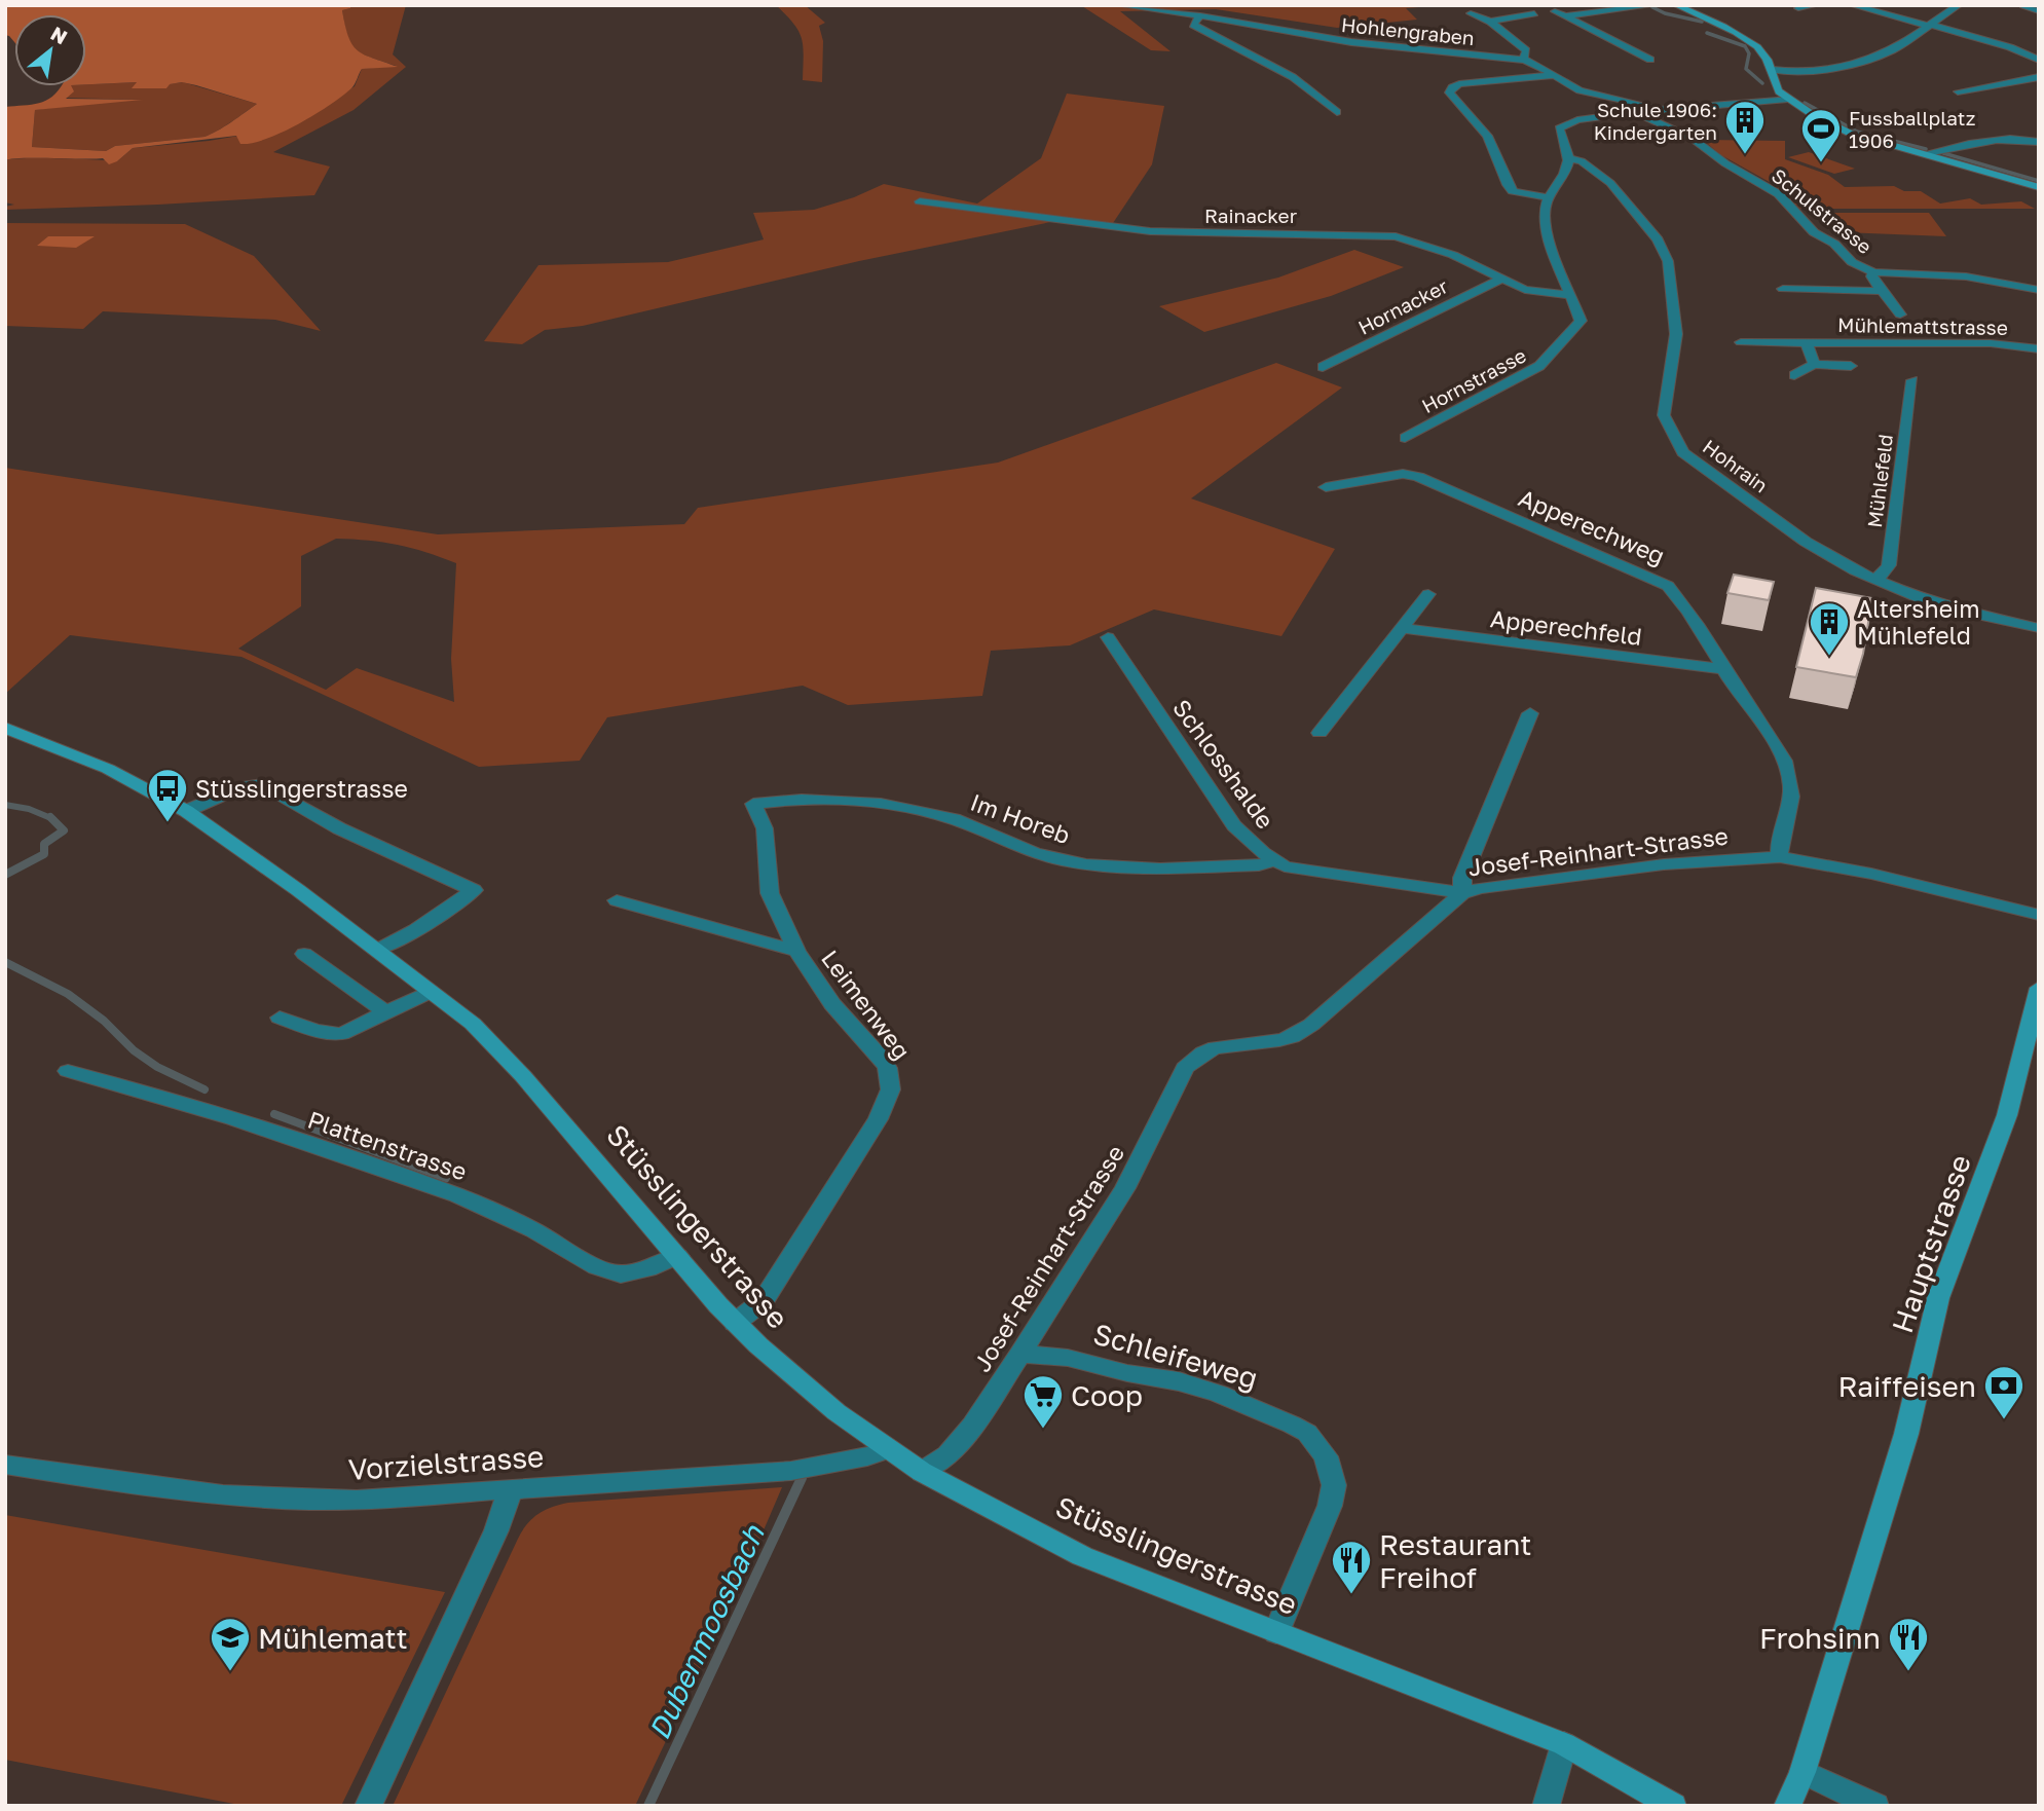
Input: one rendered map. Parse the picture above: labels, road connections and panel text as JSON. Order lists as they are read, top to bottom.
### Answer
{
  "streets": {
    "main road": ["Stüsslingerstrasse", "Hauptstrasse"],
    "street": [
      "Hohlengraben",
      "Schulstrasse",
      "Rainacker",
      "Hornacker",
      "Mühlemattstrasse",
      "Hornstrasse",
      "Hohrain",
      "Mühlefeld",
      "Apperechweg",
      "Apperechfeld",
      "Schlosshalde",
      "Im Horeb",
      "Josef-Reinhart-Strasse",
      "Leimenweg",
      "Plattenstrasse",
      "Schleifeweg",
      "Vorzielstrasse"
    ]
  },
  "crossings": [
    ["Rainacker", "Hornacker"],
    ["Rainacker", "Hornstrasse"],
    ["Hornstrasse", "Hohrain"],
    ["Hohrain", "Mühlefeld"],
    ["Apperechweg", "Apperechfeld"],
    ["Apperechweg", "Josef-Reinhart-Strasse"],
    ["Schlosshalde", "Im Horeb"],
    ["Schlosshalde", "Josef-Reinhart-Strasse"],
    ["Im Horeb", "Leimenweg"],
    ["Josef-Reinhart-Strasse", "Stüsslingerstrasse"],
    ["Josef-Reinhart-Strasse", "Schleifeweg"],
    ["Leimenweg", "Stüsslingerstrasse"],
    ["Plattenstrasse", "Stüsslingerstrasse"],
    ["Stüsslingerstrasse", "Schleifeweg"],
    ["Stüsslingerstrasse", "Vorzielstrasse"]
  ],
  "water": ["Dubenmoosbach"],
  "places": {
    "building": ["Schule 1906: Kindergarten", "Altersheim Mühlefeld"],
    "sports": ["Fussballplatz 1906"],
    "bus stop": ["Stüsslingerstrasse"],
    "bank": ["Raiffeisen"],
    "supermarket": ["Coop"],
    "restaurant": ["Restaurant Freihof", "Frohsinn"],
    "school or university": ["Mühlematt"]
  },
  "north": "top right"
}
